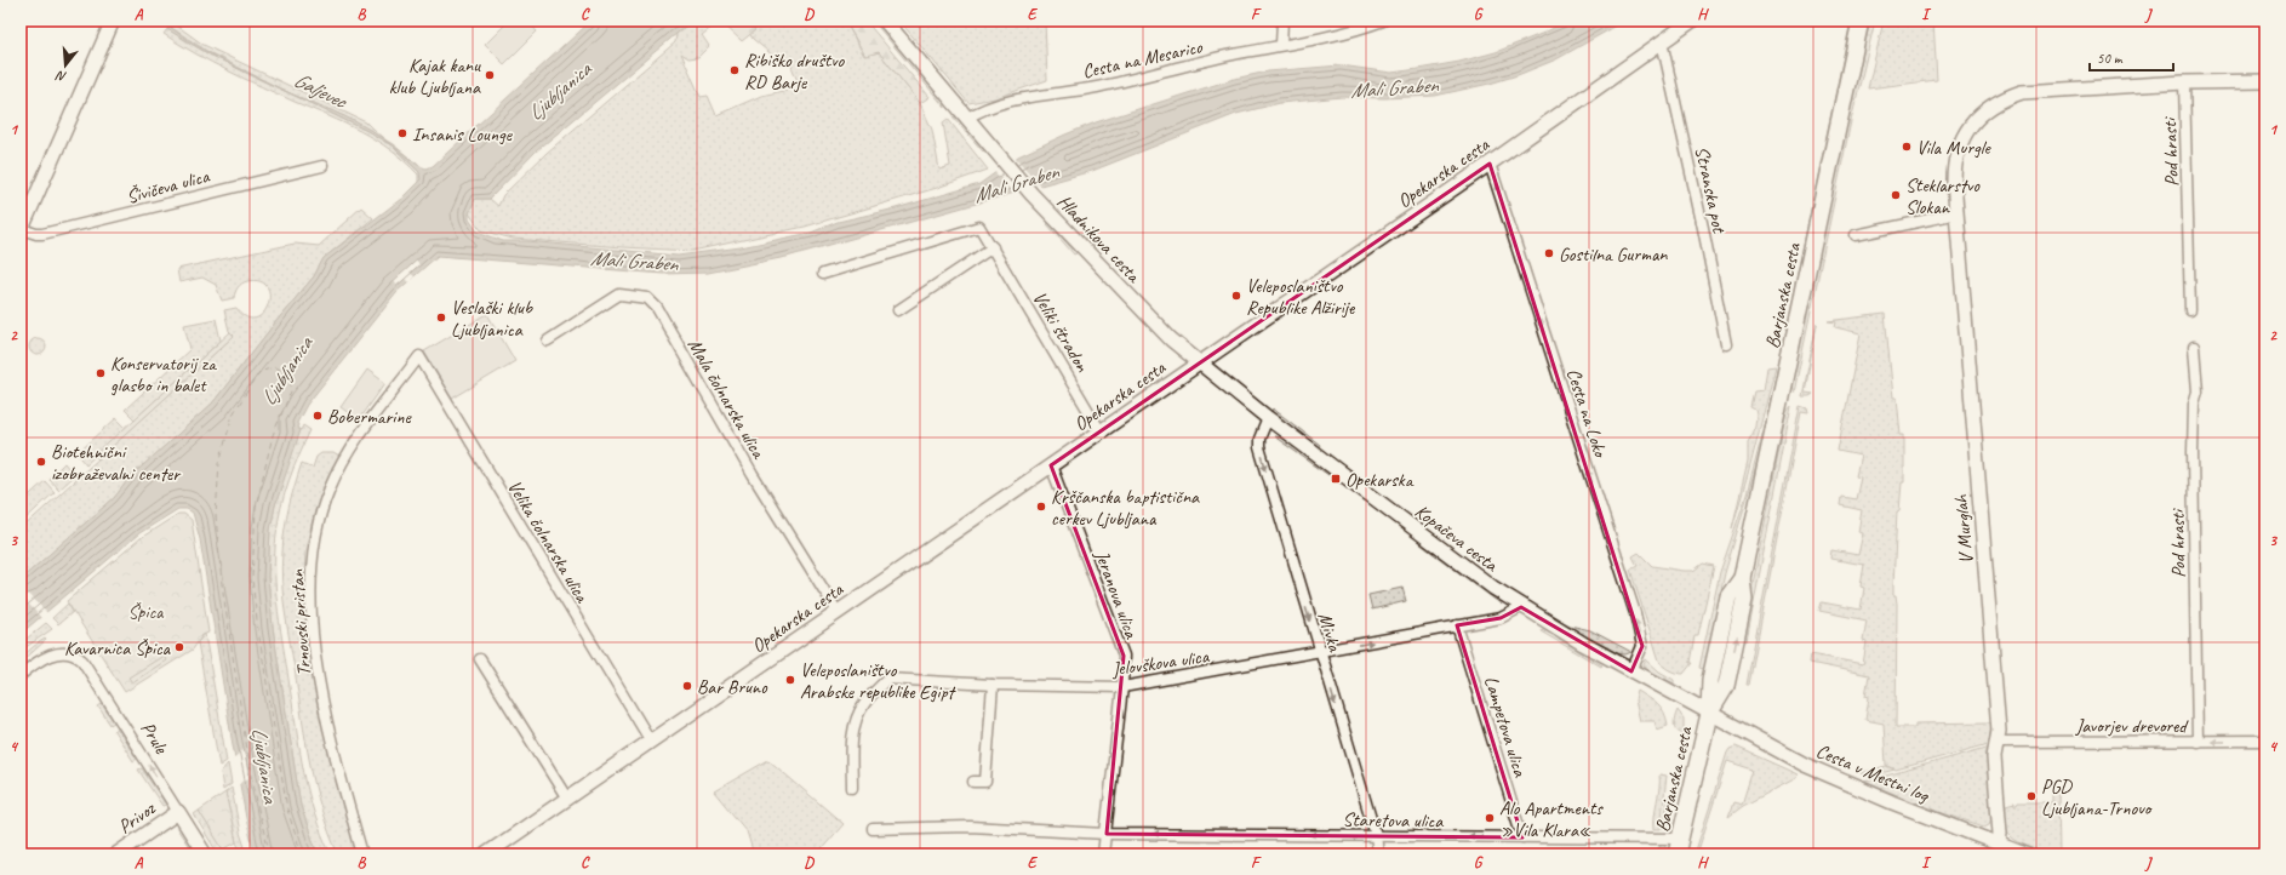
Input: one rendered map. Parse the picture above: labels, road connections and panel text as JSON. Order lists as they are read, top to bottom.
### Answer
{
  "streets": {
    "main road": ["Barjanska cesta"],
    "street": [
      "Cesta na Mesarico",
      "Pod hrasti",
      "Opekarska cesta",
      "Šivičeva ulica",
      "Stranska pot",
      "Hladnikova cesta",
      "Veliki štradon",
      "Mala čolnarska ulica",
      "Cesta na Loko",
      "V Murglah",
      "Kopačeva cesta",
      "Velika čolnarska ulica",
      "Jeranova ulica",
      "Trnovski pristan",
      "Mivka",
      "Jelovškova ulica",
      "Javorjev drevored",
      "Lampetova ulica",
      "Prule",
      "Cesta v Mestni log",
      "Privoz",
      "Staretova ulica"
    ]
  },
  "crossings": [
    ["Cesta na Mesarico", "Hladnikova cesta"],
    ["Pod hrasti", "V Murglah"],
    ["Pod hrasti", "Javorjev drevored"],
    ["Opekarska cesta", "Stranska pot"],
    ["Opekarska cesta", "Hladnikova cesta"],
    ["Opekarska cesta", "Veliki štradon"],
    ["Opekarska cesta", "Mala čolnarska ulica"],
    ["Opekarska cesta", "Cesta na Loko"],
    ["Opekarska cesta", "Kopačeva cesta"],
    ["Opekarska cesta", "Velika čolnarska ulica"],
    ["Opekarska cesta", "Jeranova ulica"],
    ["Hladnikova cesta", "Kopačeva cesta"],
    ["Barjanska cesta", "Kopačeva cesta"],
    ["Barjanska cesta", "Cesta v Mestni log"],
    ["Barjanska cesta", "Staretova ulica"],
    ["Cesta na Loko", "Kopačeva cesta"],
    ["V Murglah", "Javorjev drevored"],
    ["V Murglah", "Cesta v Mestni log"],
    ["Kopačeva cesta", "Mivka"],
    ["Kopačeva cesta", "Jelovškova ulica"],
    ["Kopačeva cesta", "Cesta v Mestni log"],
    ["Velika čolnarska ulica", "Trnovski pristan"],
    ["Jeranova ulica", "Jelovškova ulica"],
    ["Jeranova ulica", "Staretova ulica"],
    ["Mivka", "Jelovškova ulica"],
    ["Mivka", "Staretova ulica"],
    ["Jelovškova ulica", "Lampetova ulica"],
    ["Lampetova ulica", "Staretova ulica"],
    ["Prule", "Privoz"]
  ],
  "one_way": [
    "Cesta na Loko",
    "Mivka",
    "Prule",
    "Staretova ulica"
  ],
  "water": ["Mali Graben", "Galjevec", "Ljubljanica"],
  "parks": ["Špica"],
  "places": {
    "other": [
      "Ribiško društvo RD Barje",
      "Kajak kanu klub Ljubljana",
      "Insanis Lounge",
      "Vila Murgle",
      "Steklarstvo Slokan",
      "Gostilna Gurman",
      "Veleposlaništvo Republike Alžirije",
      "Veslaški klub Ljubljanica",
      "Konservatorij za glasbo in balet",
      "Bobermarine",
      "Biotehnični izobraževalni center",
      "Krščanska baptistična cerkev Ljubljana",
      "Kavarnica Špica",
      "Veleposlaništvo Arabske republike Egipt",
      "Bar Bruno",
      "PGD Ljubljana-Trnovo",
      "Alo Apartments »Vila Klara«"
    ],
    "transit": ["Opekarska"]
  },
  "scale_bar": "50 m",
  "north": "bottom",
  "grid": {
    "columns": [
      "A",
      "B",
      "C",
      "D",
      "E",
      "F",
      "G",
      "H",
      "I",
      "J"
    ],
    "rows": [
      "1",
      "2",
      "3",
      "4"
    ]
  }
}
